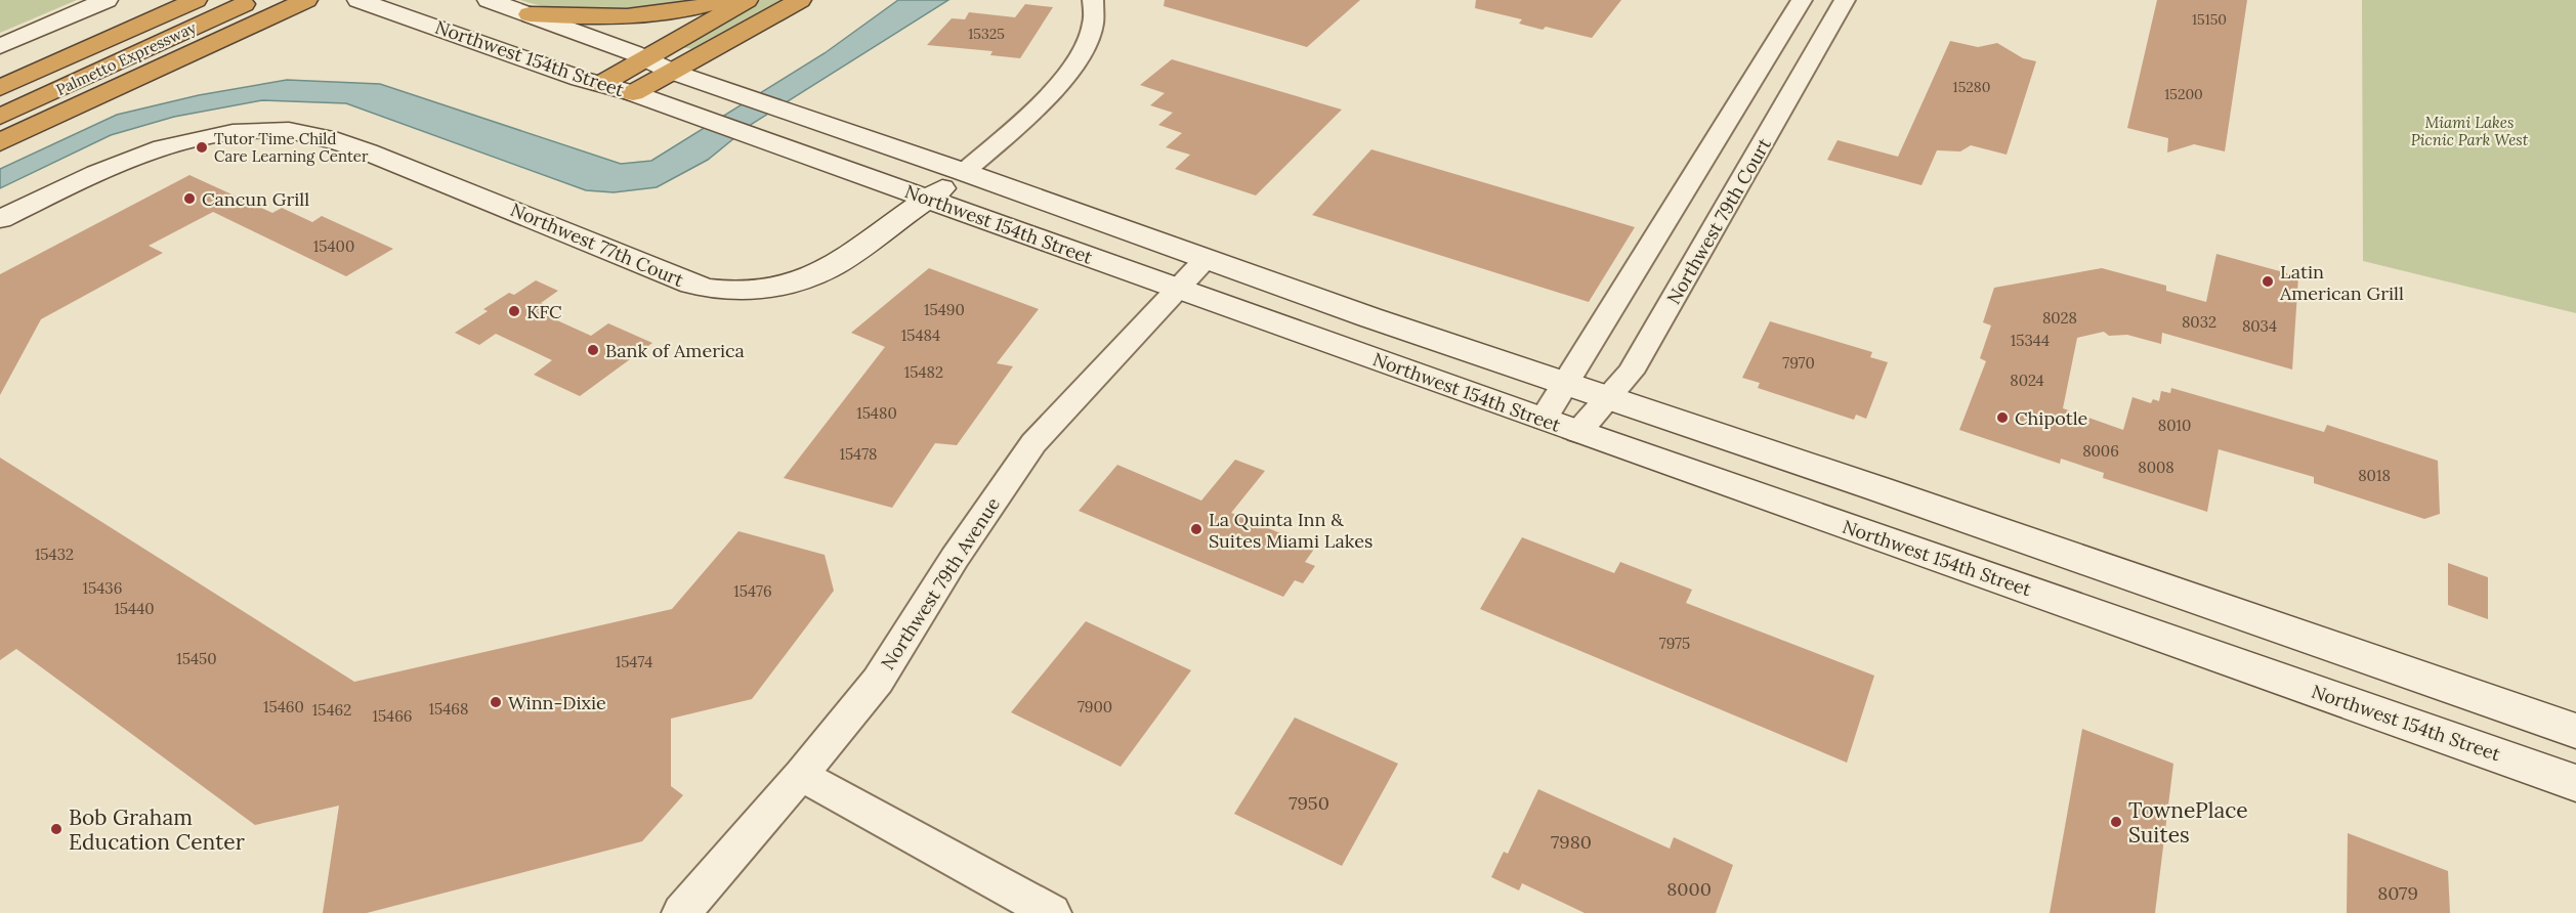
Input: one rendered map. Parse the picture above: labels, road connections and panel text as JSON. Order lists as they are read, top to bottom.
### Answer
{
  "streets": {
    "highway": ["Palmetto Expressway"],
    "main road": ["Northwest 154th Street", "Northwest 77th Court"],
    "street": ["Northwest 79th Court", "Northwest 79th Avenue"]
  },
  "crossings": [
    ["Northwest 154th Street", "Northwest 79th Court"],
    ["Northwest 154th Street", "Northwest 77th Court"],
    ["Northwest 154th Street", "Northwest 79th Avenue"]
  ],
  "parks": ["Miami Lakes Picnic Park West"],
  "places": [
    "Tutor Time Child Care Learning Center",
    "Cancun Grill",
    "Latin American Grill",
    "KFC",
    "Bank of America",
    "Chipotle",
    "La Quinta Inn & Suites Miami Lakes",
    "Winn-Dixie",
    "TownePlace Suites",
    "Bob Graham Education Center"
  ],
  "house_numbers": [
    "15150",
    "15325",
    "15280",
    "15200",
    "15400",
    "15490",
    "8028",
    "8032",
    "8034",
    "15484",
    "15344",
    "7970",
    "15482",
    "8024",
    "15480",
    "8010",
    "8006",
    "15478",
    "8008",
    "8018",
    "15432",
    "15436",
    "15476",
    "15440",
    "7975",
    "15450",
    "15474",
    "15460",
    "7900",
    "15468",
    "15462",
    "15466",
    "7950",
    "7980",
    "8000",
    "8079"
  ]
}
